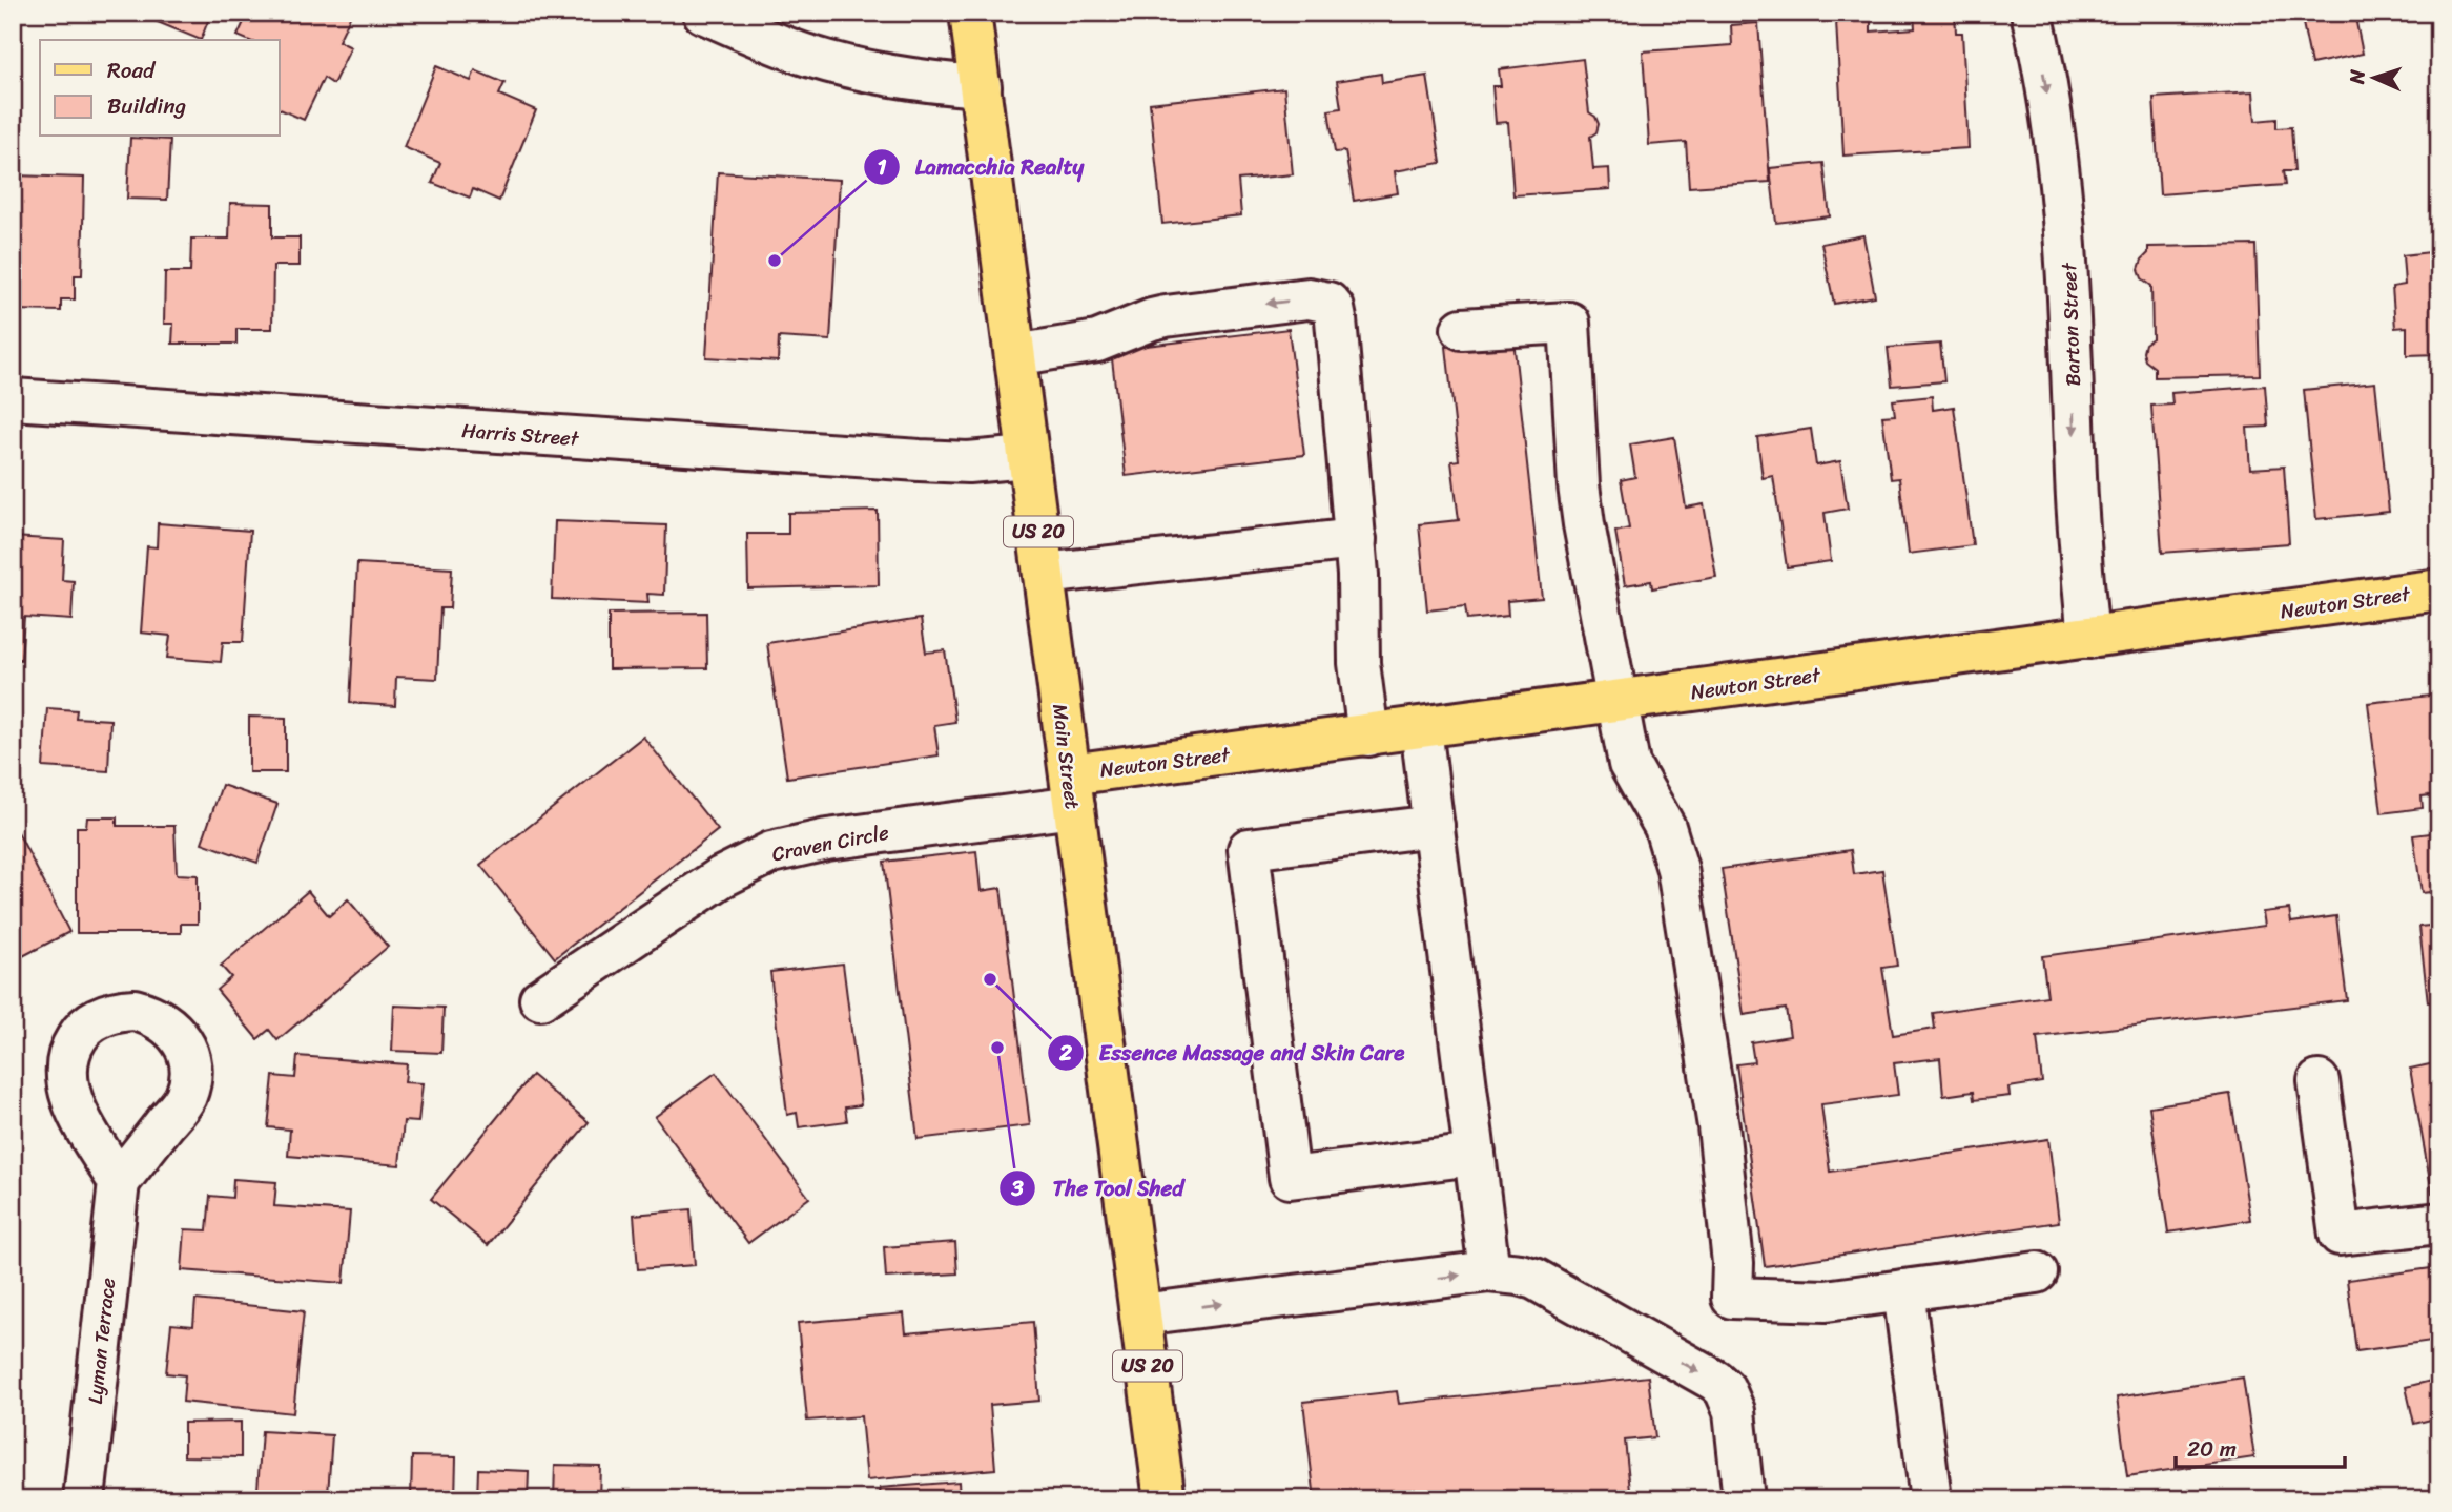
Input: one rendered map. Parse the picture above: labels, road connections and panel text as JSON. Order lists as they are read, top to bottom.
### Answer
{
  "streets": {
    "main road": ["US 20", "Newton Street", "Main Street"],
    "street": [
      "Barton Street",
      "Harris Street",
      "Craven Circle",
      "Lyman Terrace"
    ]
  },
  "crossings": [
    ["Barton Street", "Newton Street"],
    ["Harris Street", "Main Street"],
    ["Newton Street", "Main Street"],
    ["Newton Street", "Craven Circle"],
    ["Main Street", "Craven Circle"]
  ],
  "one_way": ["Barton Street"],
  "places": ["Lamacchia Realty", "Essence Massage and Skin Care", "The Tool Shed"],
  "legend": ["Road", "Building"],
  "scale_bar": "20 m",
  "north": "left"
}
